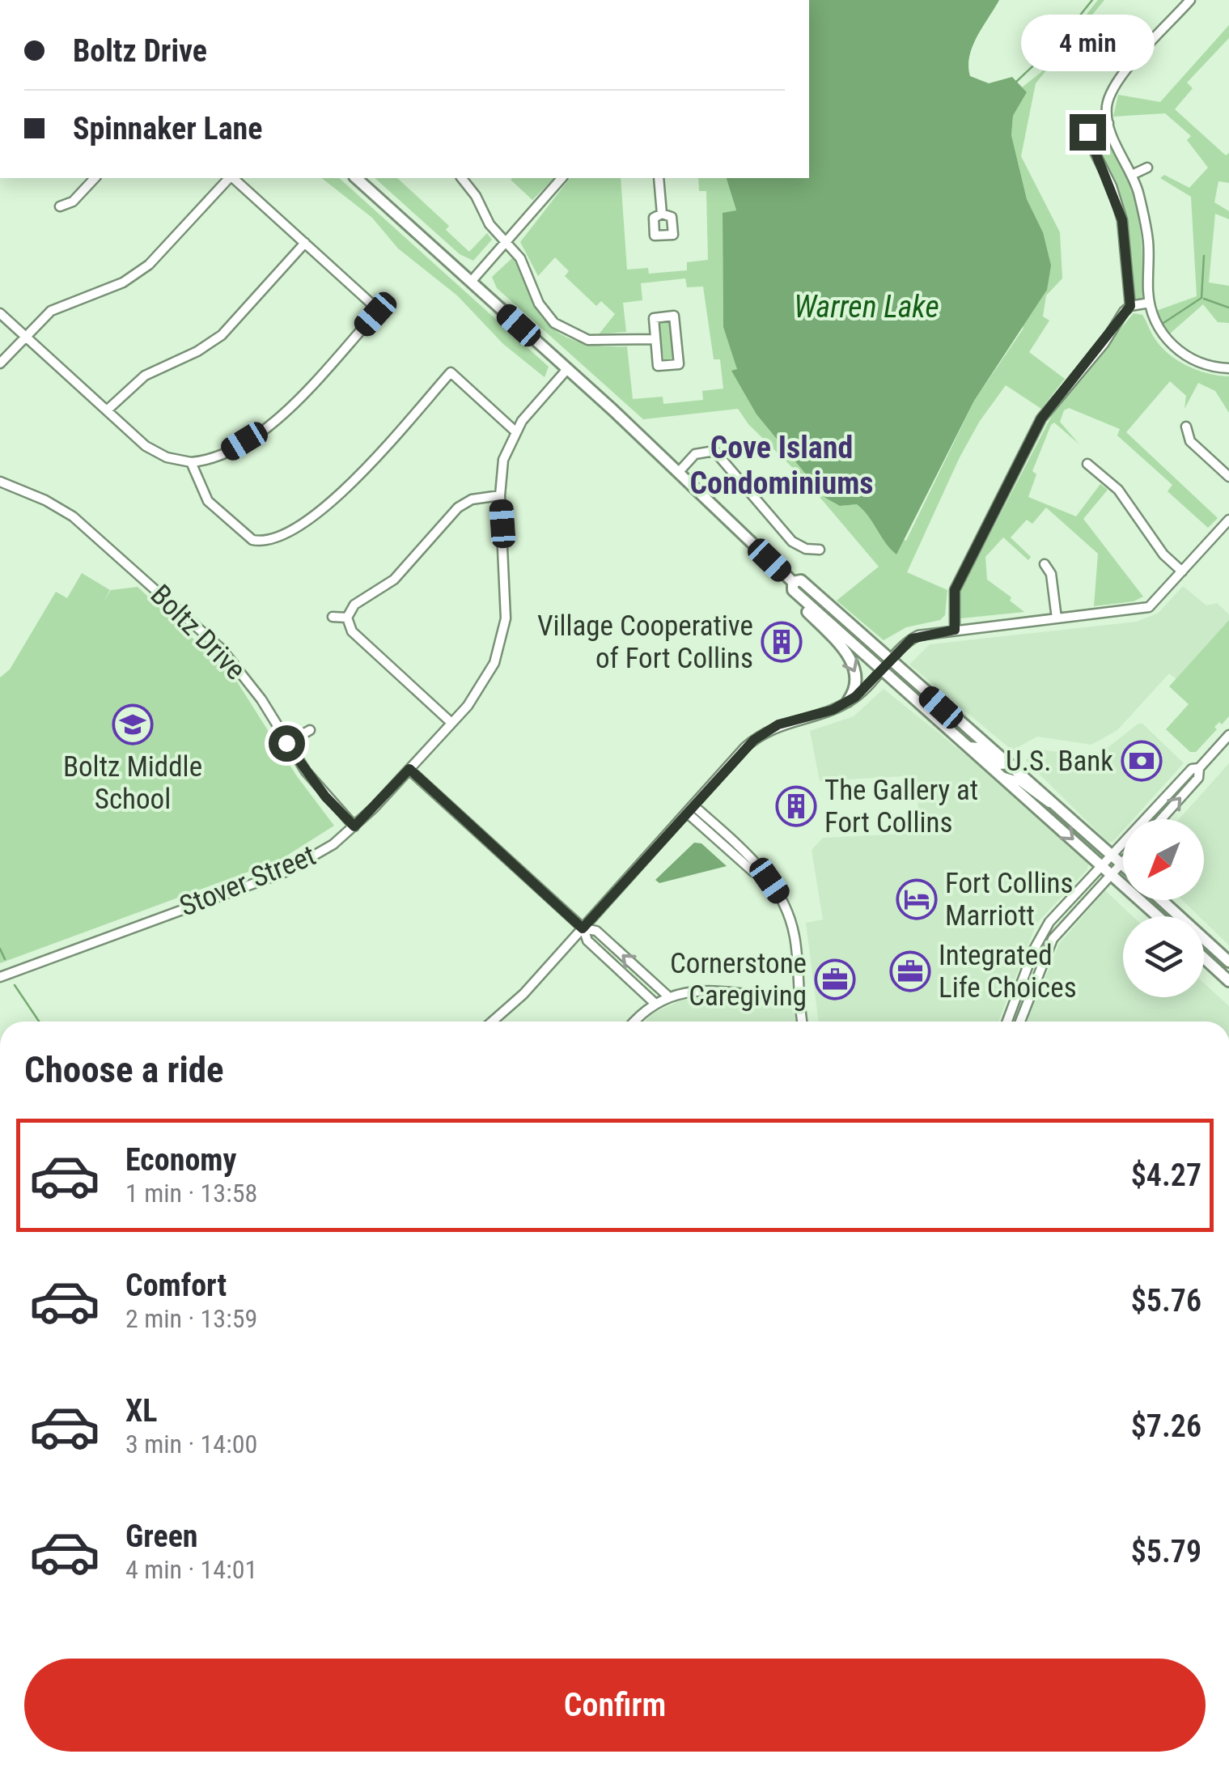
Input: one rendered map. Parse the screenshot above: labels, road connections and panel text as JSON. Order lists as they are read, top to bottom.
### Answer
{
  "streets": {
    "street": ["Boltz Drive", "Stover Street"]
  },
  "crossings": [
    ["Boltz Drive", "Stover Street"]
  ],
  "districts": ["Cove Island Condominiums"],
  "water": ["Warren Lake"],
  "places": {
    "building": ["Village Cooperative of Fort Collins", "The Gallery at Fort Collins"],
    "school or university": ["Boltz Middle School"],
    "bank": ["U.S. Bank"],
    "hotel": ["Fort Collins Marriott"],
    "office": ["Integrated Life Choices", "Cornerstone Caregiving"]
  },
  "north": "bottom left",
  "page": {
    "banner": ["Boltz Drive", "Spinnaker Lane"],
    "bubble": "4 min",
    "heading": "Choose a ride",
    "list": [
      {
        "name": "Economy",
        "note": "1 min · 13:58",
        "value": "$4.27"
      },
      {
        "name": "Comfort",
        "note": "2 min · 13:59",
        "value": "$5.76"
      },
      {
        "name": "XL",
        "note": "3 min · 14:00",
        "value": "$7.26"
      },
      {
        "name": "Green",
        "note": "4 min · 14:01",
        "value": "$5.79"
      }
    ],
    "buttons": "Confirm"
  }
}
